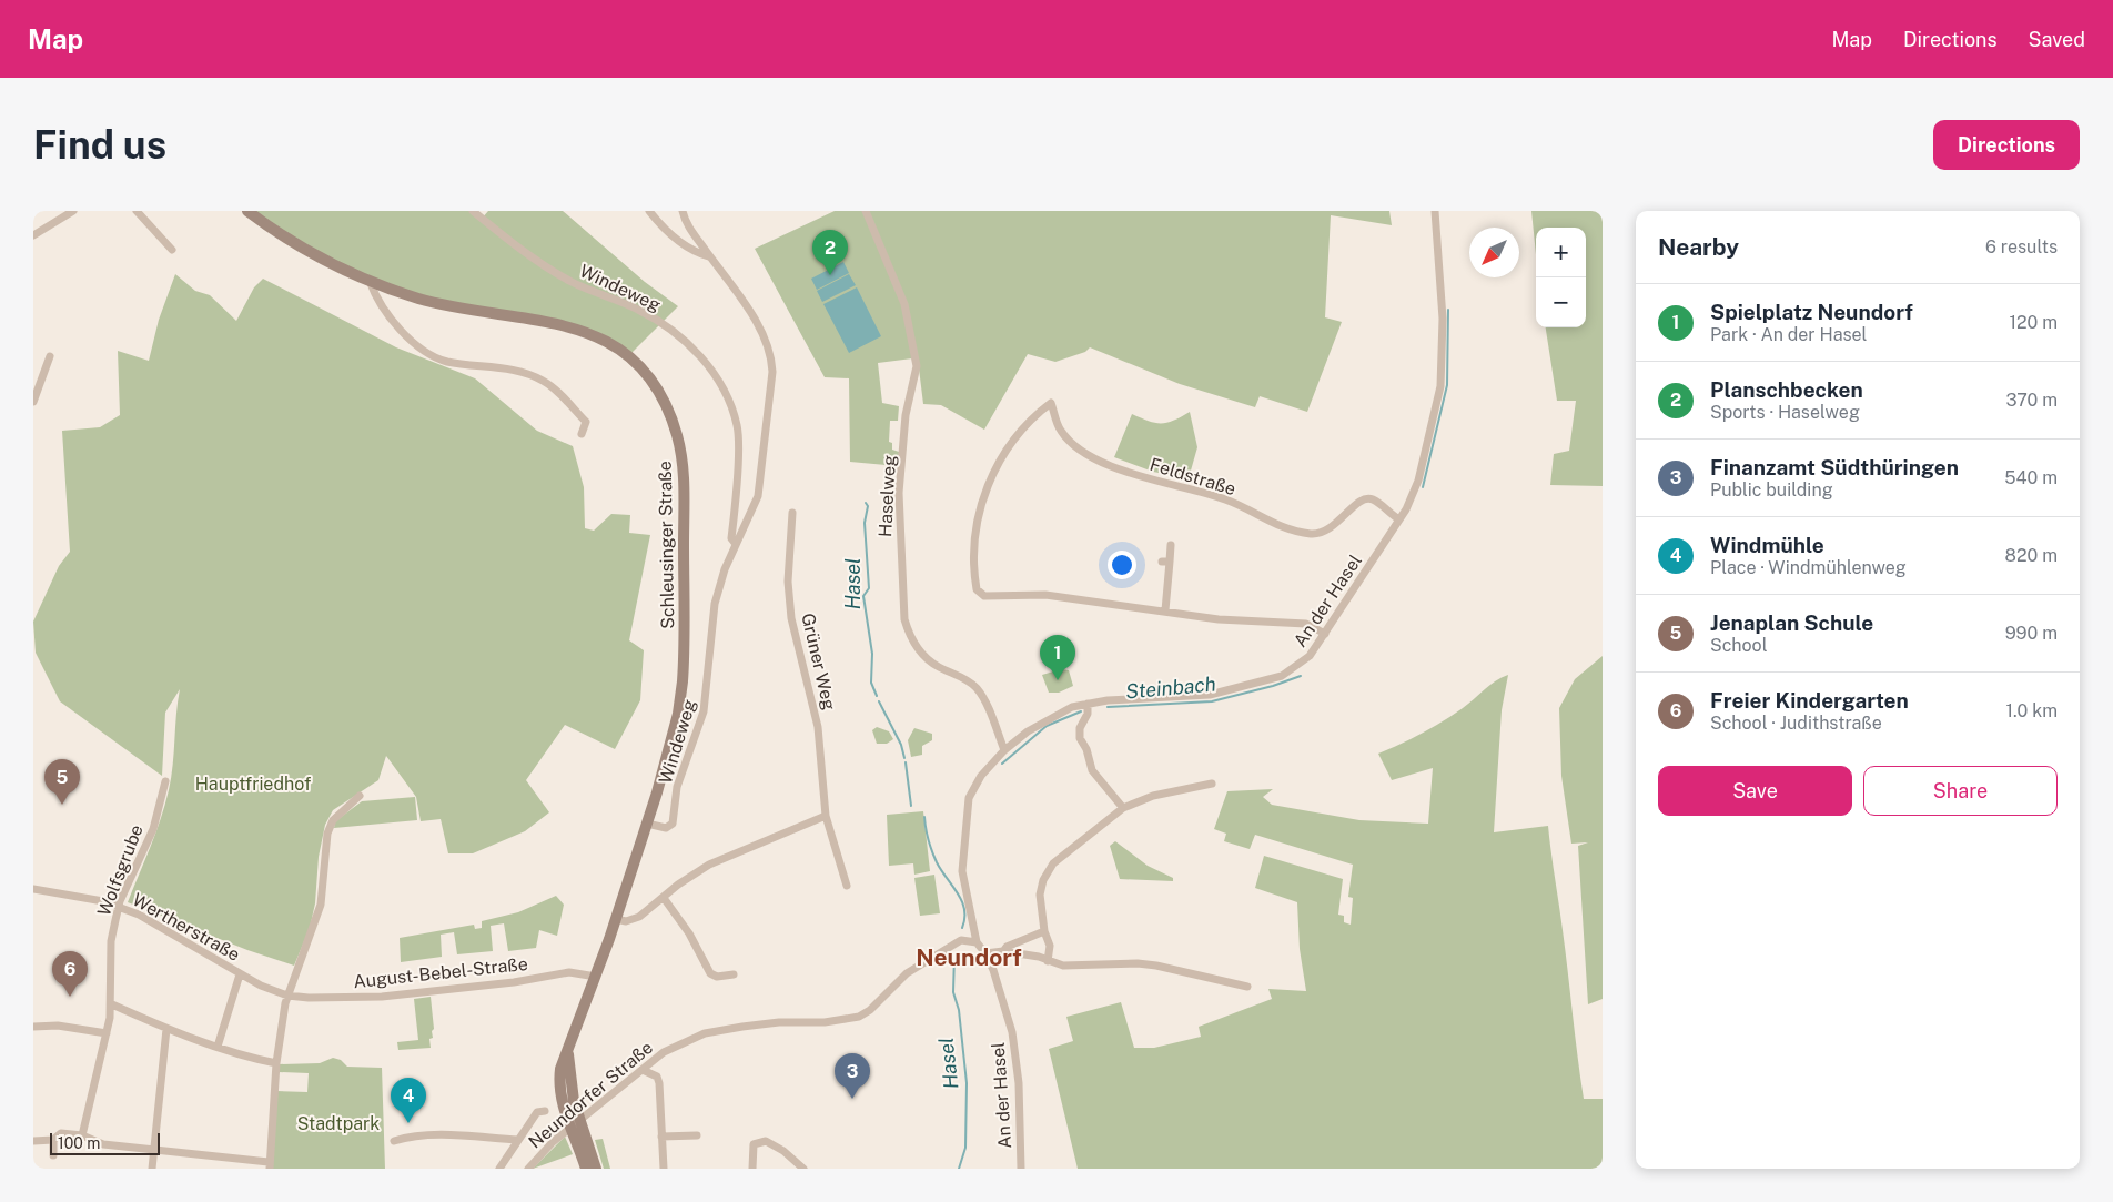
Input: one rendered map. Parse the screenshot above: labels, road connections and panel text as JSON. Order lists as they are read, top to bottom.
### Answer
{
  "streets": {
    "main road": ["Schleusinger Straße"],
    "street": [
      "Windeweg",
      "Feldstraße",
      "Haselweg",
      "An der Hasel",
      "Grüner Weg",
      "Wolfsgrube",
      "Wertherstraße",
      "August-Bebel-Straße",
      "Neundorfer Straße"
    ]
  },
  "crossings": [
    ["Windeweg", "Schleusinger Straße"],
    ["Feldstraße", "An der Hasel"],
    ["Haselweg", "An der Hasel"],
    ["Schleusinger Straße", "August-Bebel-Straße"],
    ["An der Hasel", "Neundorfer Straße"],
    ["Wolfsgrube", "Wertherstraße"],
    ["Wertherstraße", "August-Bebel-Straße"]
  ],
  "districts": ["Neundorf"],
  "water": ["Hasel", "Steinbach"],
  "parks": ["Hauptfriedhof", "Stadtpark"],
  "scale_bar": "100 m",
  "north": "bottom left",
  "page": {
    "header": "Map",
    "nav": ["Map", "Directions", "Saved"],
    "buttons": [
      "Directions",
      ["Save", "Share"]
    ],
    "title": "Find us",
    "heading": ["Nearby", "6 results"],
    "map_buttons": ["+", "−"],
    "pins": [
      "2",
      "1",
      "5",
      "6",
      "3",
      "4"
    ],
    "list": [
      {
        "mark": "1",
        "name": "Spielplatz Neundorf",
        "note": "Park · An der Hasel",
        "value": "120 m"
      },
      {
        "mark": "2",
        "name": "Planschbecken",
        "note": "Sports · Haselweg",
        "value": "370 m"
      },
      {
        "mark": "3",
        "name": "Finanzamt Südthüringen",
        "note": "Public building",
        "value": "540 m"
      },
      {
        "mark": "4",
        "name": "Windmühle",
        "note": "Place · Windmühlenweg",
        "value": "820 m"
      },
      {
        "mark": "5",
        "name": "Jenaplan Schule",
        "note": "School",
        "value": "990 m"
      },
      {
        "mark": "6",
        "name": "Freier Kindergarten",
        "note": "School · Judithstraße",
        "value": "1.0 km"
      }
    ],
    "scale": "100 m"
  }
}
